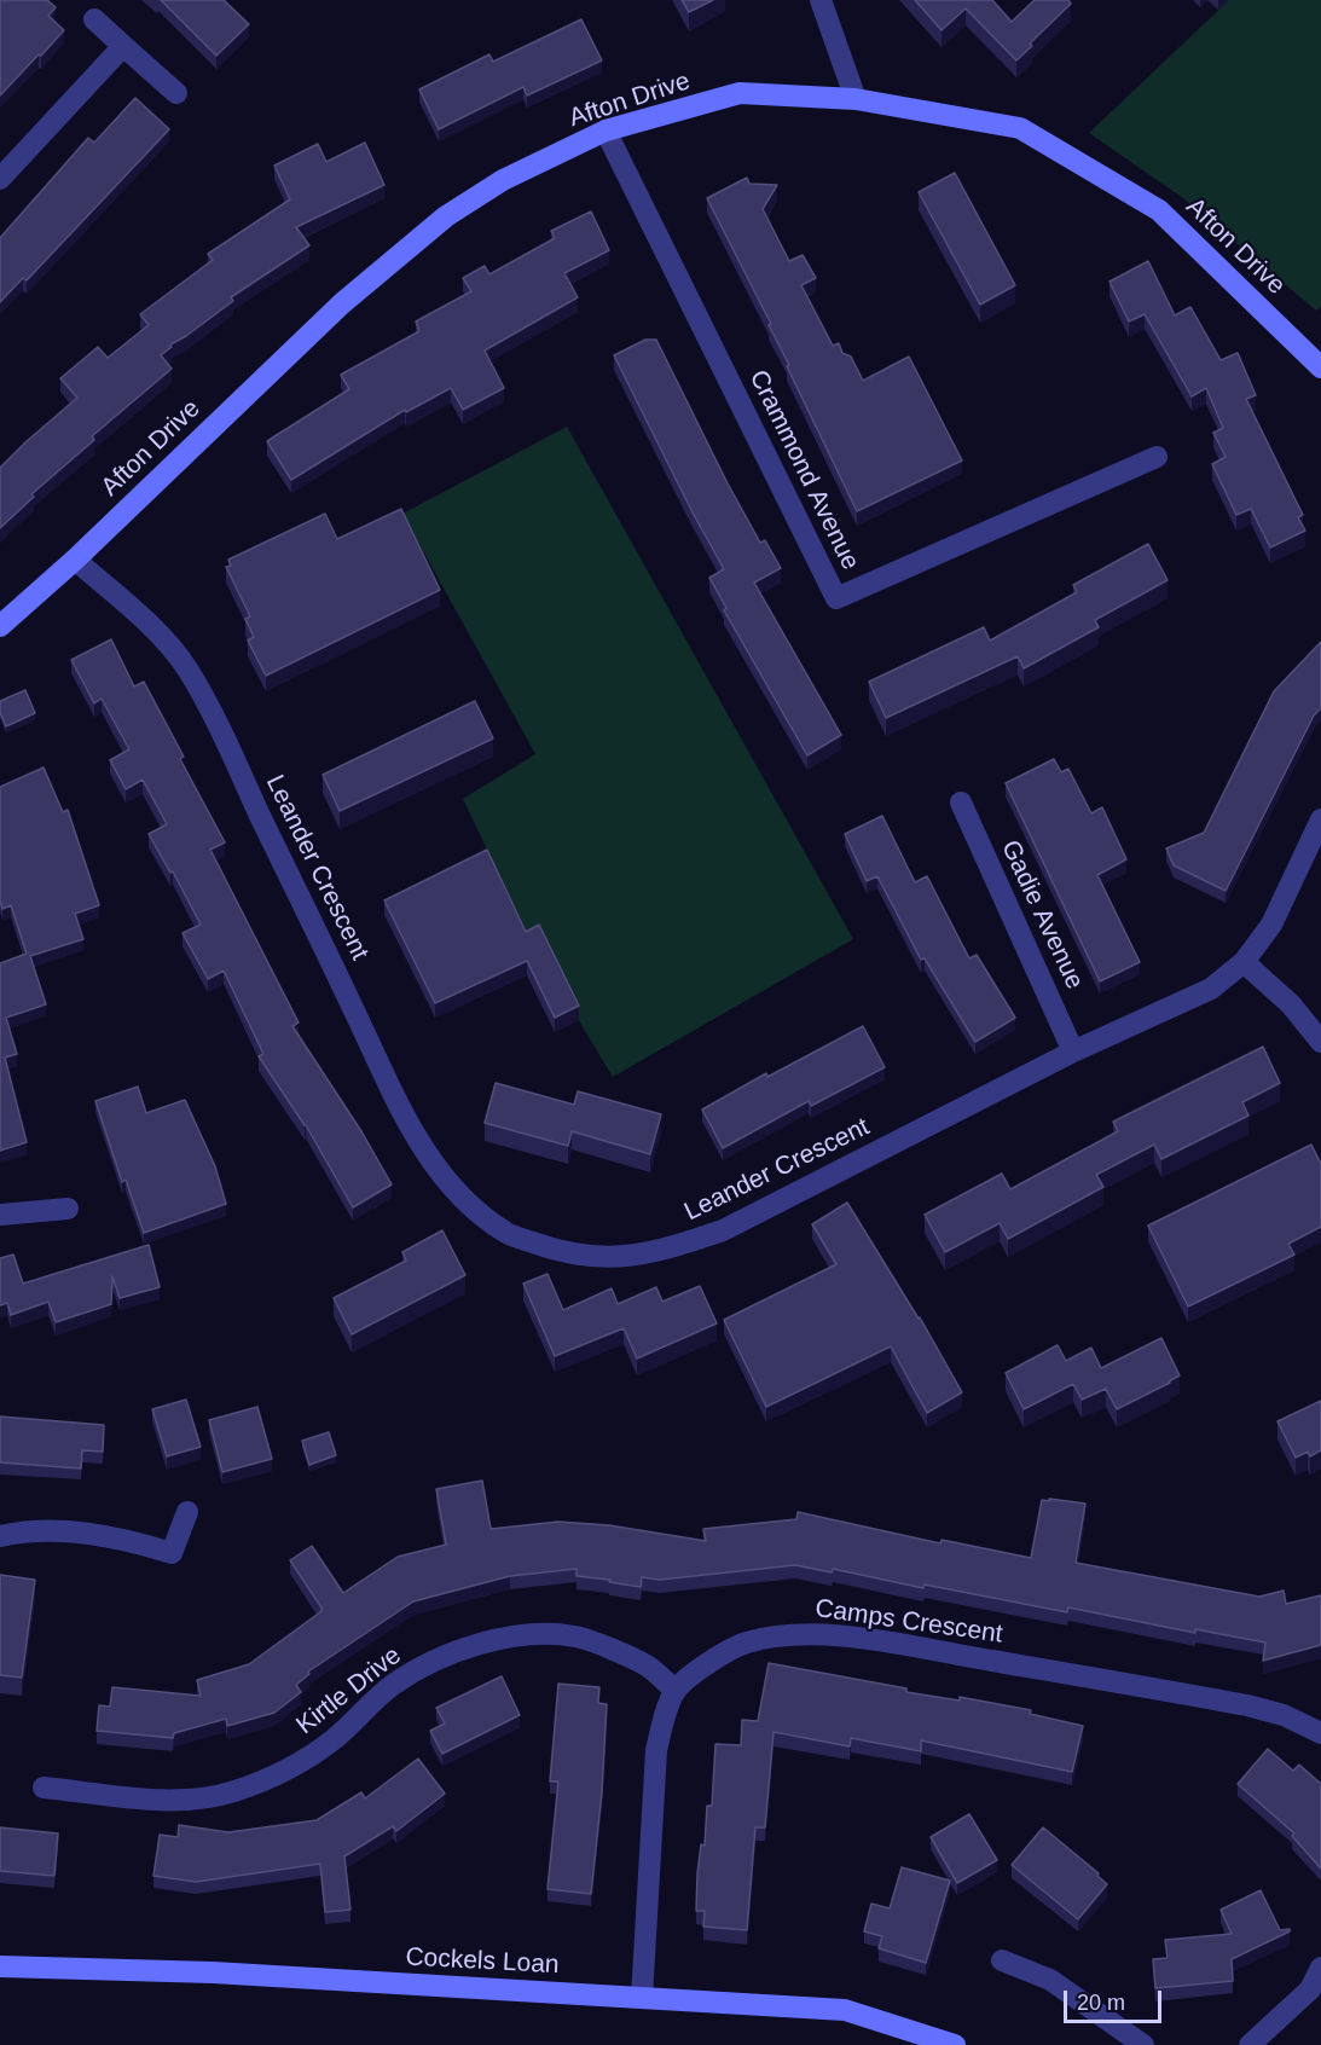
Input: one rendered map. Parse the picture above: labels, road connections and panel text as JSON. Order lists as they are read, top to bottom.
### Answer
{
  "streets": {
    "street": [
      "Afton Drive",
      "Crammond Avenue",
      "Leander Crescent",
      "Gadie Avenue",
      "Camps Crescent",
      "Kirtle Drive",
      "Cockels Loan"
    ]
  },
  "crossings": [
    ["Afton Drive", "Crammond Avenue"],
    ["Afton Drive", "Leander Crescent"],
    ["Leander Crescent", "Gadie Avenue"],
    ["Camps Crescent", "Kirtle Drive"],
    ["Camps Crescent", "Cockels Loan"]
  ],
  "scale_bar": "20 m"
}
